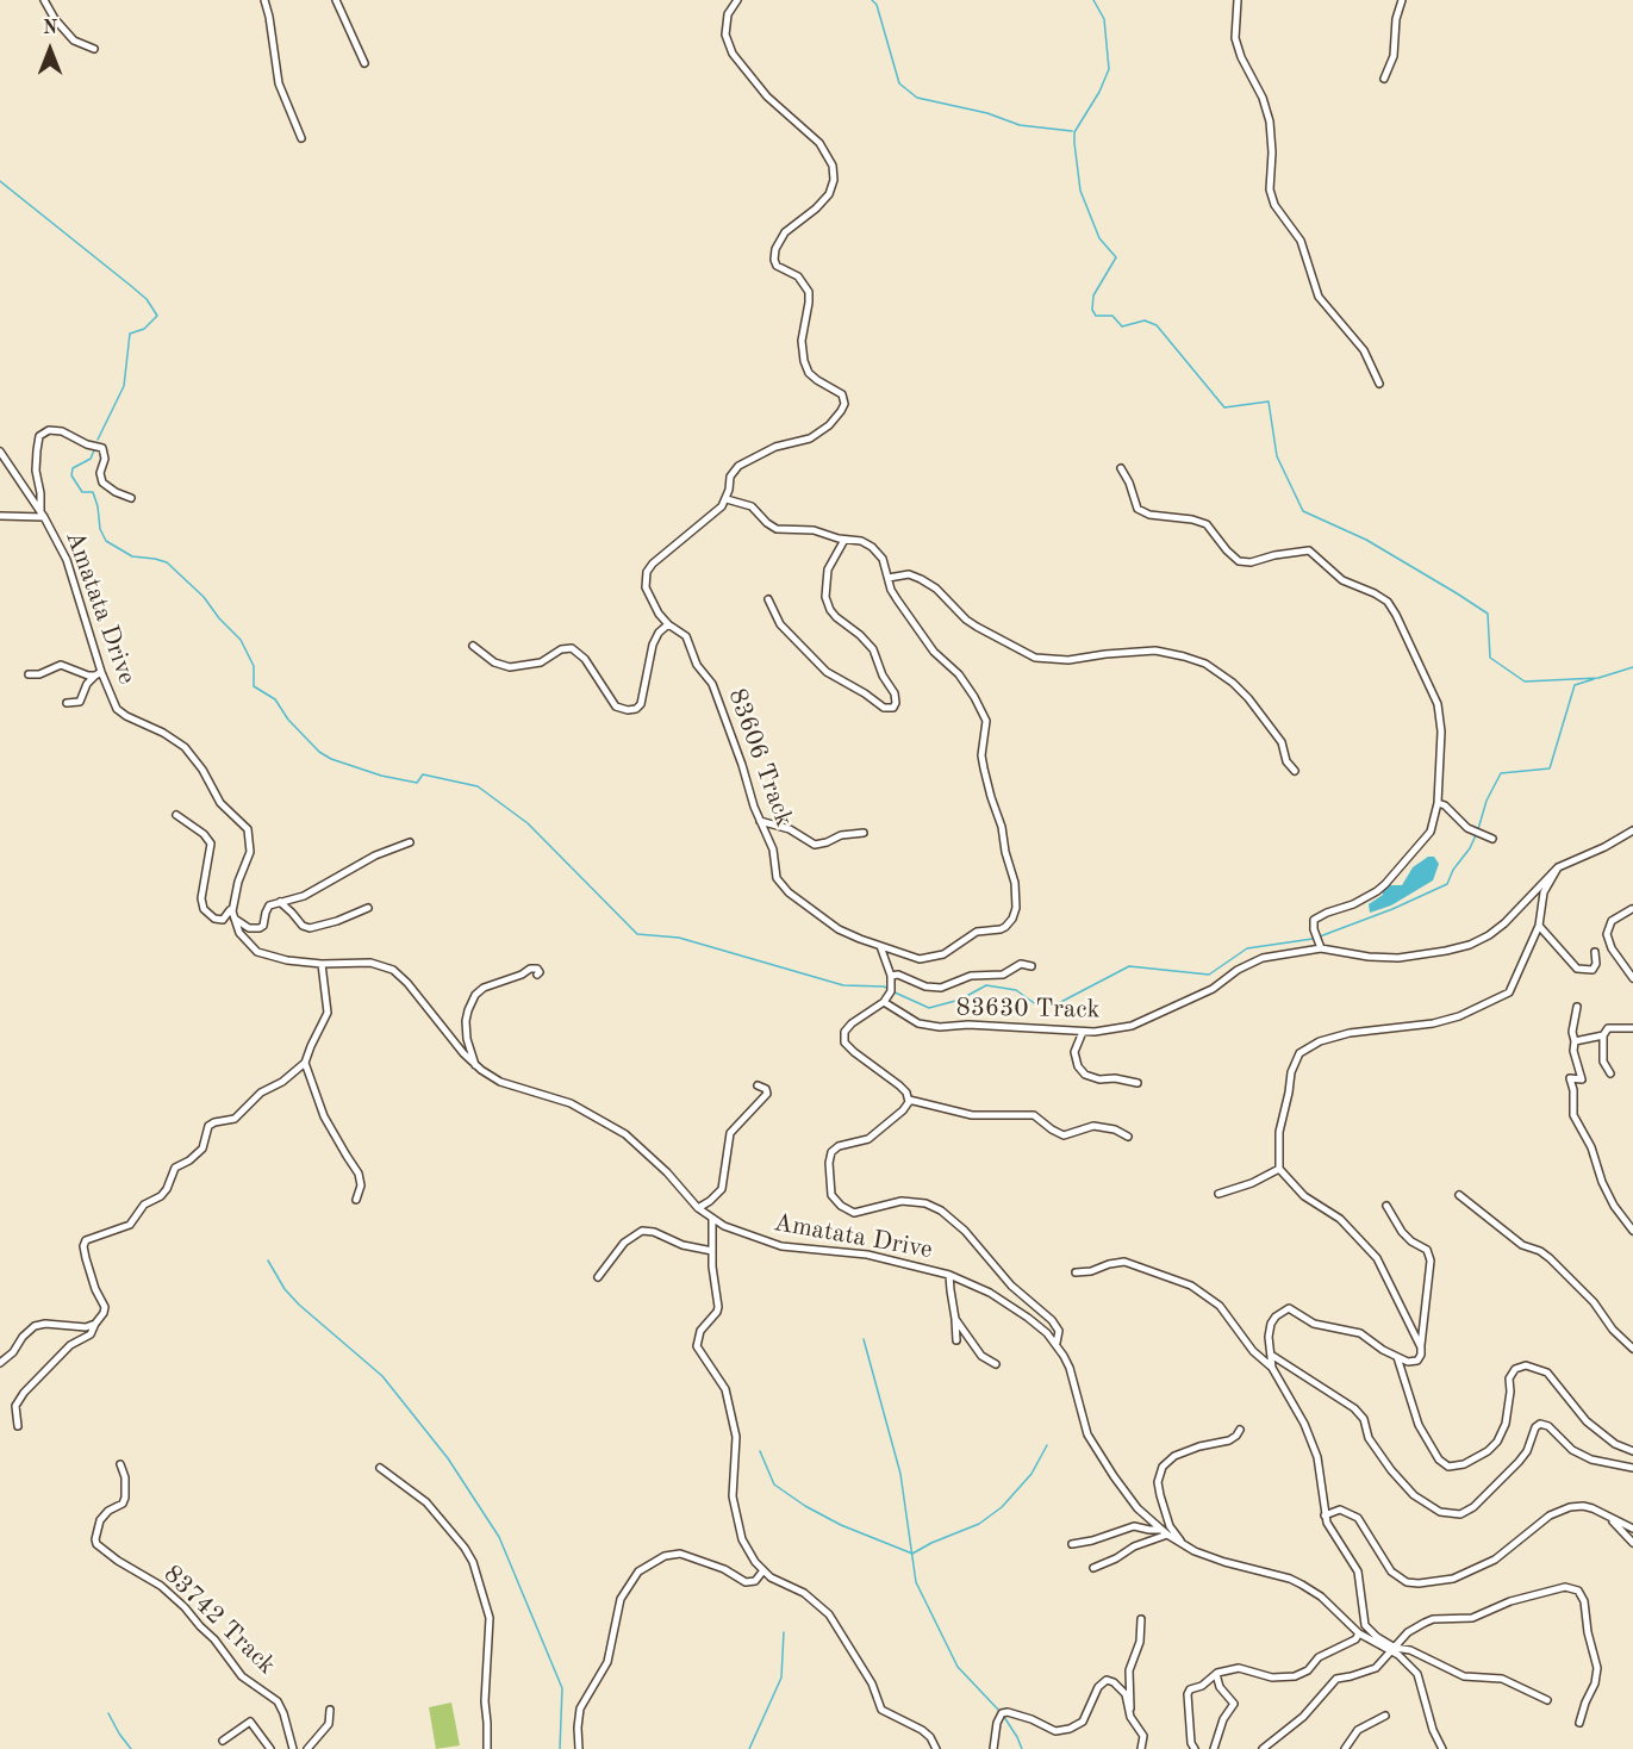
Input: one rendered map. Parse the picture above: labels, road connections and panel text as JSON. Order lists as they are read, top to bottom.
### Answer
{
  "streets": {
    "street": [
      "Amatata Drive",
      "83606 Track",
      "83630 Track",
      "83742 Track"
    ]
  },
  "north": "top"
}
